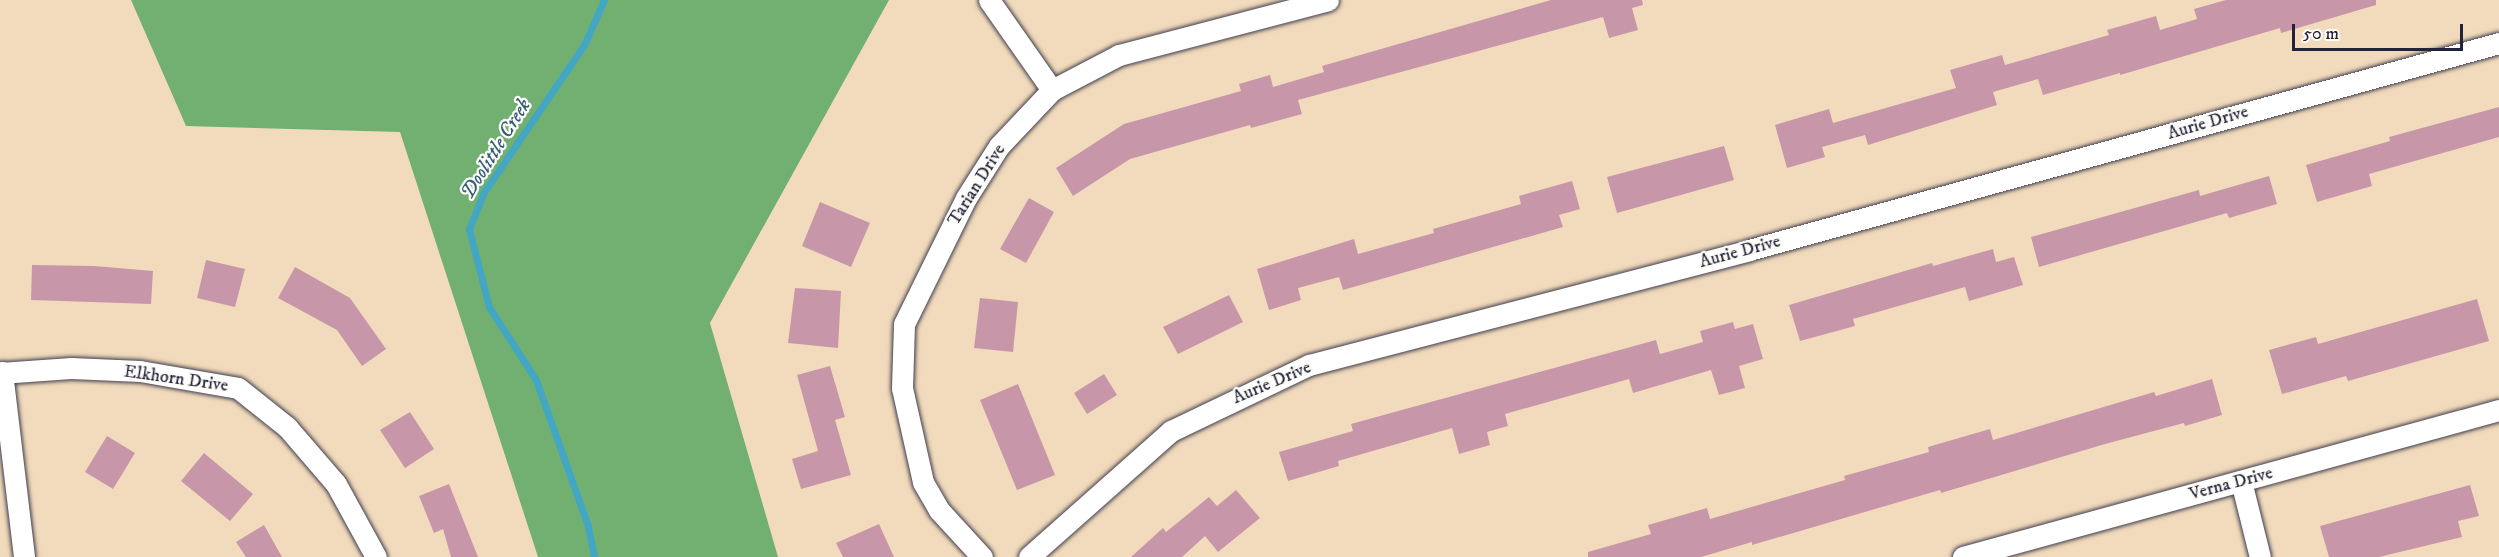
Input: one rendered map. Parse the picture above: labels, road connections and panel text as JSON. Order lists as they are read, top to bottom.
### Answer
{
  "streets": {
    "street": [
      "Aurie Drive",
      "Tarian Drive",
      "Elkhorn Drive",
      "Verna Drive"
    ]
  },
  "water": ["Doolittle Creek"],
  "scale_bar": "50 m"
}
